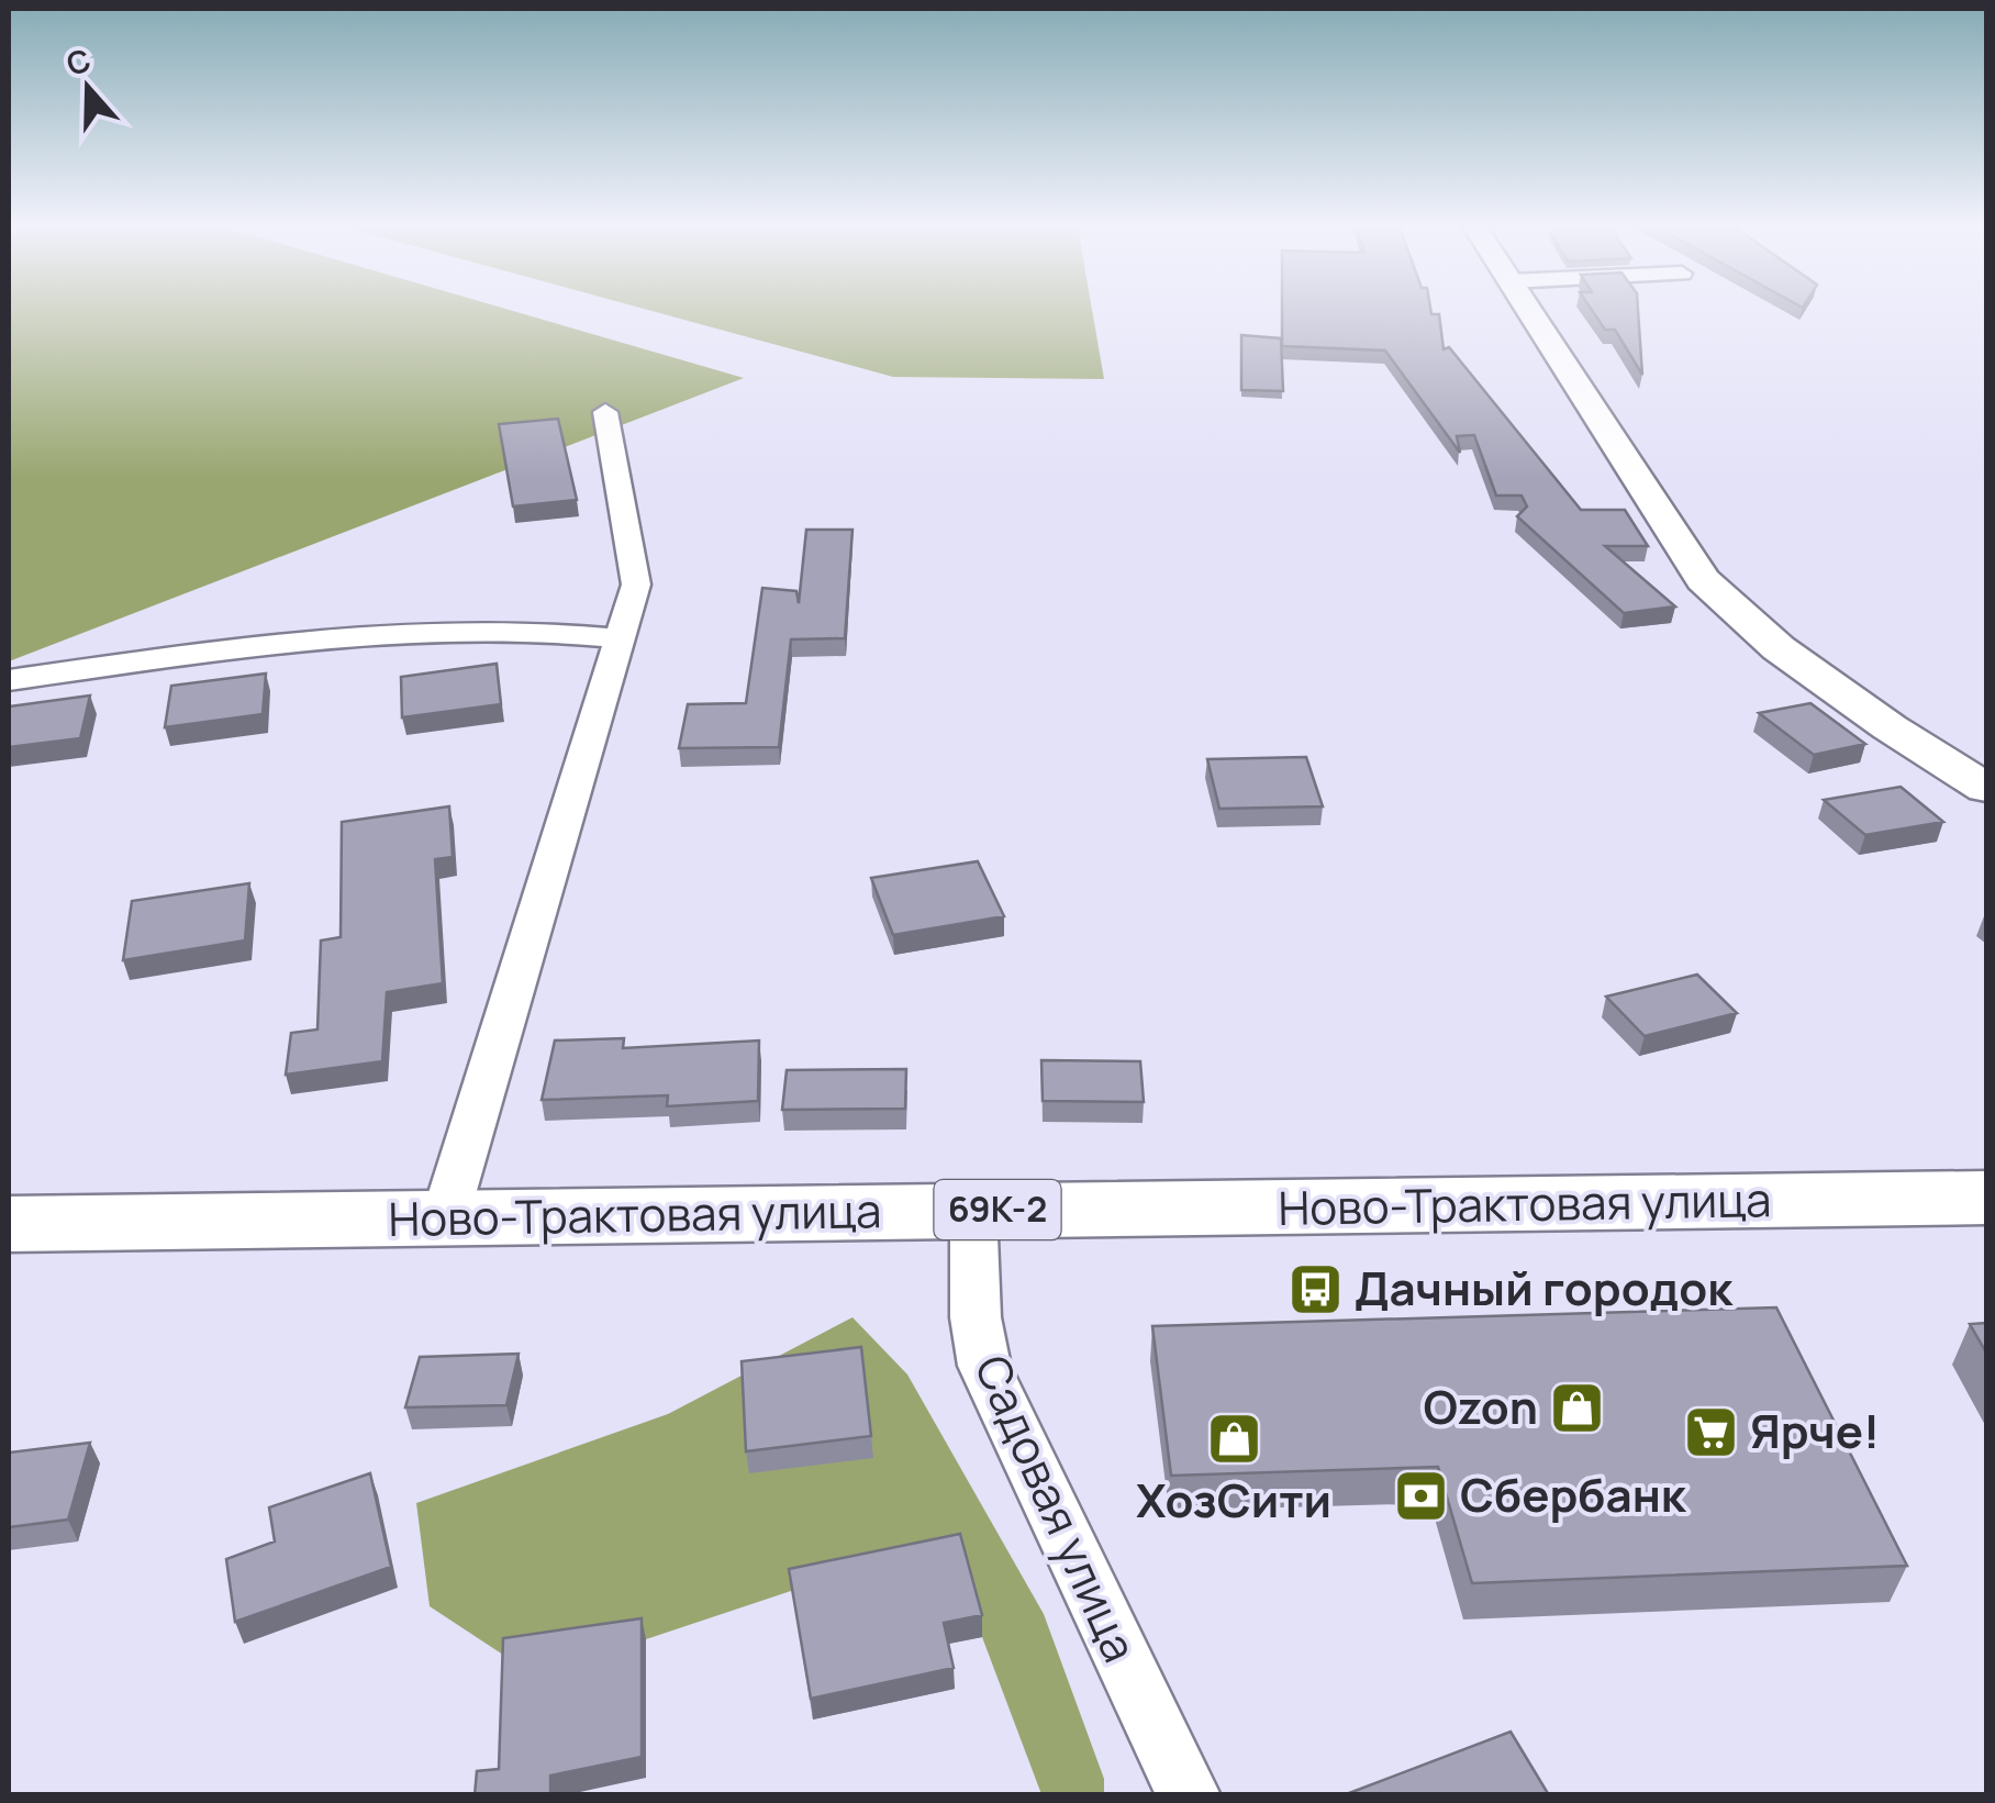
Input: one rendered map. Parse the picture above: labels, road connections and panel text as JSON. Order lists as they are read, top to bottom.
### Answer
{
  "streets": {
    "main road": ["Ново-Трактовая улица", "69К-2"],
    "street": ["Садовая улица"]
  },
  "crossings": [
    ["Ново-Трактовая улица", "Садовая улица"]
  ],
  "places": {
    "bus stop": ["Дачный городок"],
    "shop": ["Ozon", "ХозСити"],
    "supermarket": ["Ярче!"],
    "bank": ["Сбербанк"]
  },
  "north": "top"
}
